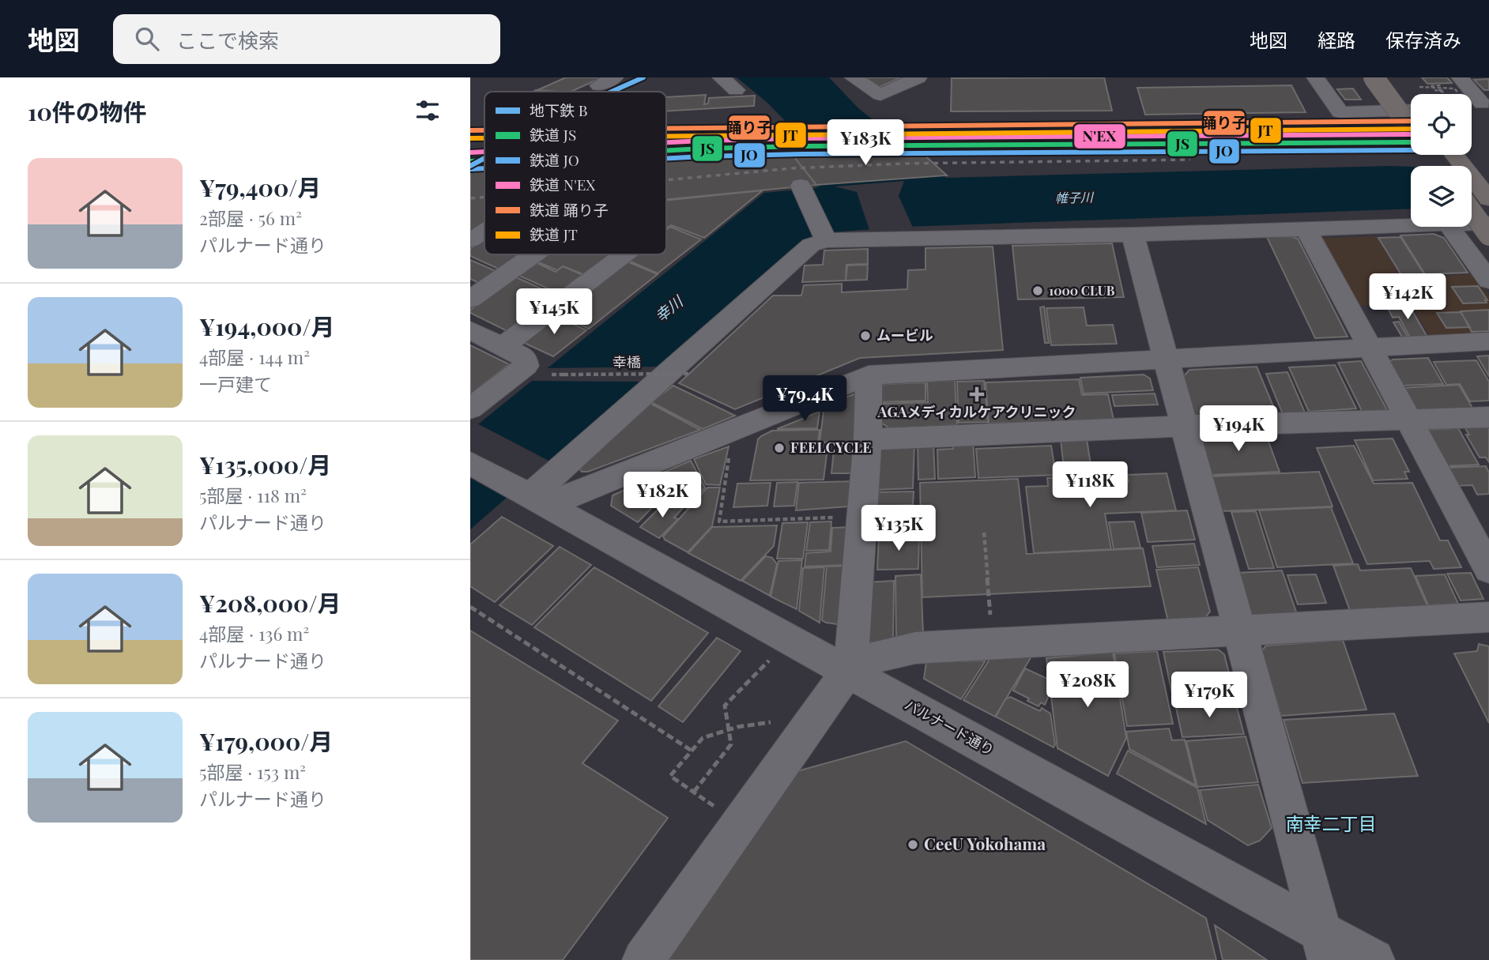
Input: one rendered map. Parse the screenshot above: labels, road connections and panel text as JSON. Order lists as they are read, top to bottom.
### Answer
{
  "streets": {
    "street": ["パルナード通り"],
    "path": ["幸橋"]
  },
  "districts": ["南幸二丁目"],
  "water": ["帷子川", "幸川"],
  "places": {
    "other": [
      "1000 CLUB",
      "ムービル",
      "FEELCYCLE",
      "CeeU Yokohama"
    ],
    "health": ["AGAメディカルケアクリニック"]
  },
  "lines": [
    "metro line B",
    "rail line 踊り子",
    "rail line JT",
    "rail line N'EX",
    "rail line JS",
    "rail line JO"
  ],
  "legend": [
    "地下鉄 B",
    "鉄道 JS",
    "鉄道 JO",
    "鉄道 N'EX",
    "鉄道 踊り子",
    "鉄道 JT"
  ],
  "page": {
    "header": "地図",
    "search": "ここで検索",
    "nav": ["地図", "経路", "保存済み"],
    "heading": "10件の物件",
    "price": [
      "¥183K",
      "¥142K",
      "¥145K",
      "¥79.4K",
      "¥194K",
      "¥118K",
      "¥182K",
      "¥135K",
      "¥208K",
      "¥179K"
    ],
    "list": [
      {
        "name": "¥79,400/月",
        "note": "2部屋 · 56 m² · パルナード通り"
      },
      {
        "name": "¥194,000/月",
        "note": "4部屋 · 144 m² · 一戸建て"
      },
      {
        "name": "¥135,000/月",
        "note": "5部屋 · 118 m² · パルナード通り"
      },
      {
        "name": "¥208,000/月",
        "note": "4部屋 · 136 m² · パルナード通り"
      },
      {
        "name": "¥179,000/月",
        "note": "5部屋 · 153 m² · パルナード通り"
      }
    ]
  }
}
